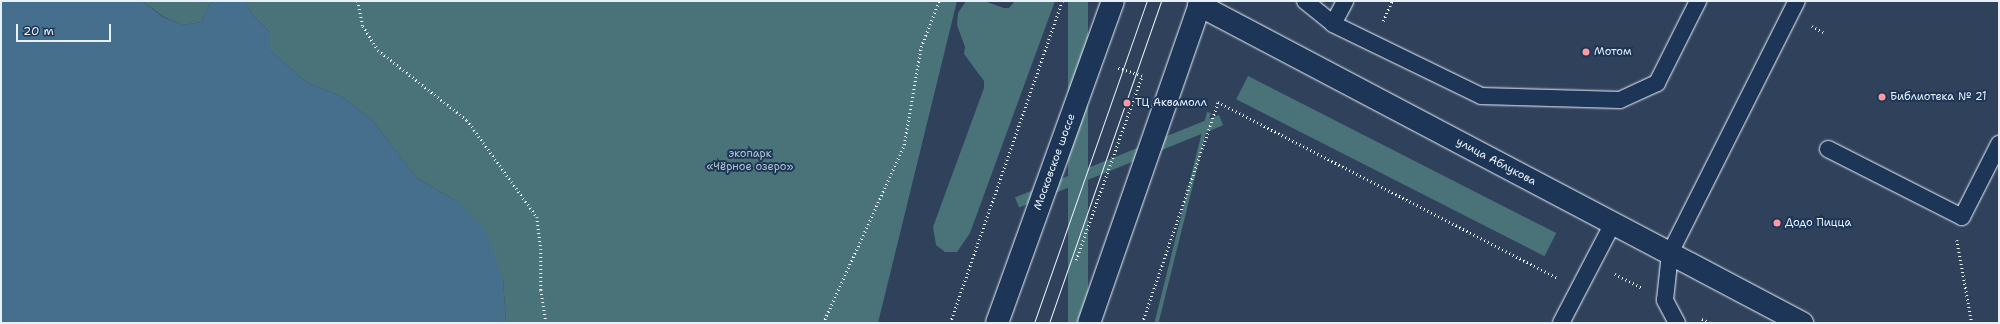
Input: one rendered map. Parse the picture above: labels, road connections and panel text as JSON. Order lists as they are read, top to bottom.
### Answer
{
  "streets": {
    "street": ["Московское шоссе", "улица Аблукова"]
  },
  "parks": ["экопарк «Чёрное озеро»"],
  "places": [
    "Мотом",
    "Библиотека № 21",
    "ТЦ Аквамолл",
    "Додо Пицца"
  ],
  "scale_bar": "20 m"
}
